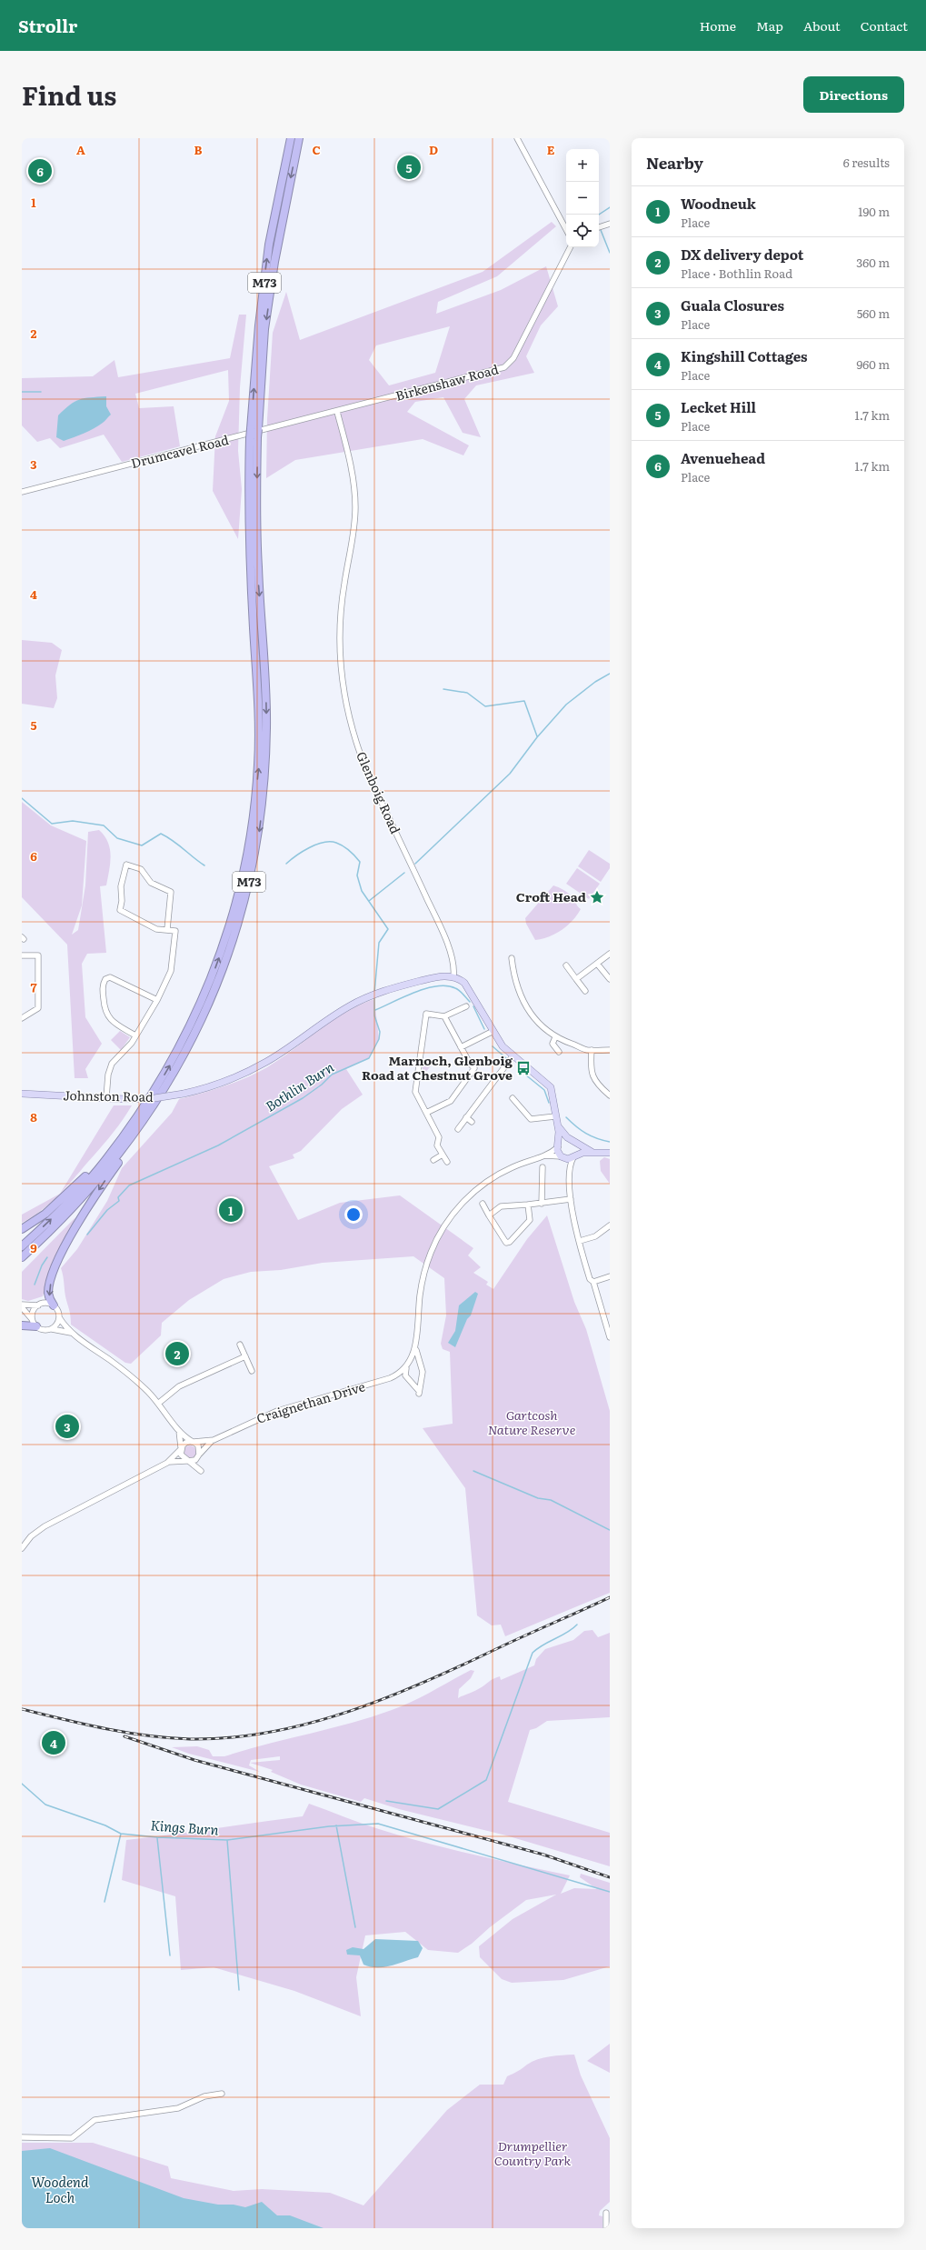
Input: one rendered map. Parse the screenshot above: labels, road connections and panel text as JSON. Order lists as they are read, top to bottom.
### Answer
{
  "streets": {
    "highway": ["M73"],
    "main road": ["Johnston Road"],
    "street": [
      "Birkenshaw Road",
      "Drumcavel Road",
      "Glenboig Road",
      "Craignethan Drive"
    ]
  },
  "crossings": [
    ["Birkenshaw Road", "Drumcavel Road"],
    ["Birkenshaw Road", "Glenboig Road"],
    ["Drumcavel Road", "Glenboig Road"],
    ["Glenboig Road", "Johnston Road"]
  ],
  "water": ["Bothlin Burn", "Kings Burn", "Woodend Loch"],
  "parks": ["Gartcosh Nature Reserve", "Drumpellier Country Park"],
  "places": {
    "place": ["Croft Head"],
    "bus stop": ["Marnoch, Glenboig Road at Chestnut Grove"]
  },
  "page": {
    "header": "Strollr",
    "nav": [
      "Home",
      "Map",
      "About",
      "Contact"
    ],
    "title": "Find us",
    "buttons": "Directions",
    "heading": ["Nearby", "6 results"],
    "map_buttons": ["+", "−"],
    "pins": [
      "5",
      "6",
      "1",
      "2",
      "3",
      "4"
    ],
    "list": [
      {
        "mark": "1",
        "name": "Woodneuk",
        "note": "Place",
        "value": "190 m"
      },
      {
        "mark": "2",
        "name": "DX delivery depot",
        "note": "Place · Bothlin Road",
        "value": "360 m"
      },
      {
        "mark": "3",
        "name": "Guala Closures",
        "note": "Place",
        "value": "560 m"
      },
      {
        "mark": "4",
        "name": "Kingshill Cottages",
        "note": "Place",
        "value": "960 m"
      },
      {
        "mark": "5",
        "name": "Lecket Hill",
        "note": "Place",
        "value": "1.7 km"
      },
      {
        "mark": "6",
        "name": "Avenuehead",
        "note": "Place",
        "value": "1.7 km"
      }
    ]
  },
  "grid": {
    "columns": [
      "A",
      "B",
      "C",
      "D",
      "E"
    ],
    "rows": [
      "1",
      "2",
      "3",
      "4",
      "5",
      "6",
      "7",
      "8",
      "9"
    ]
  }
}
